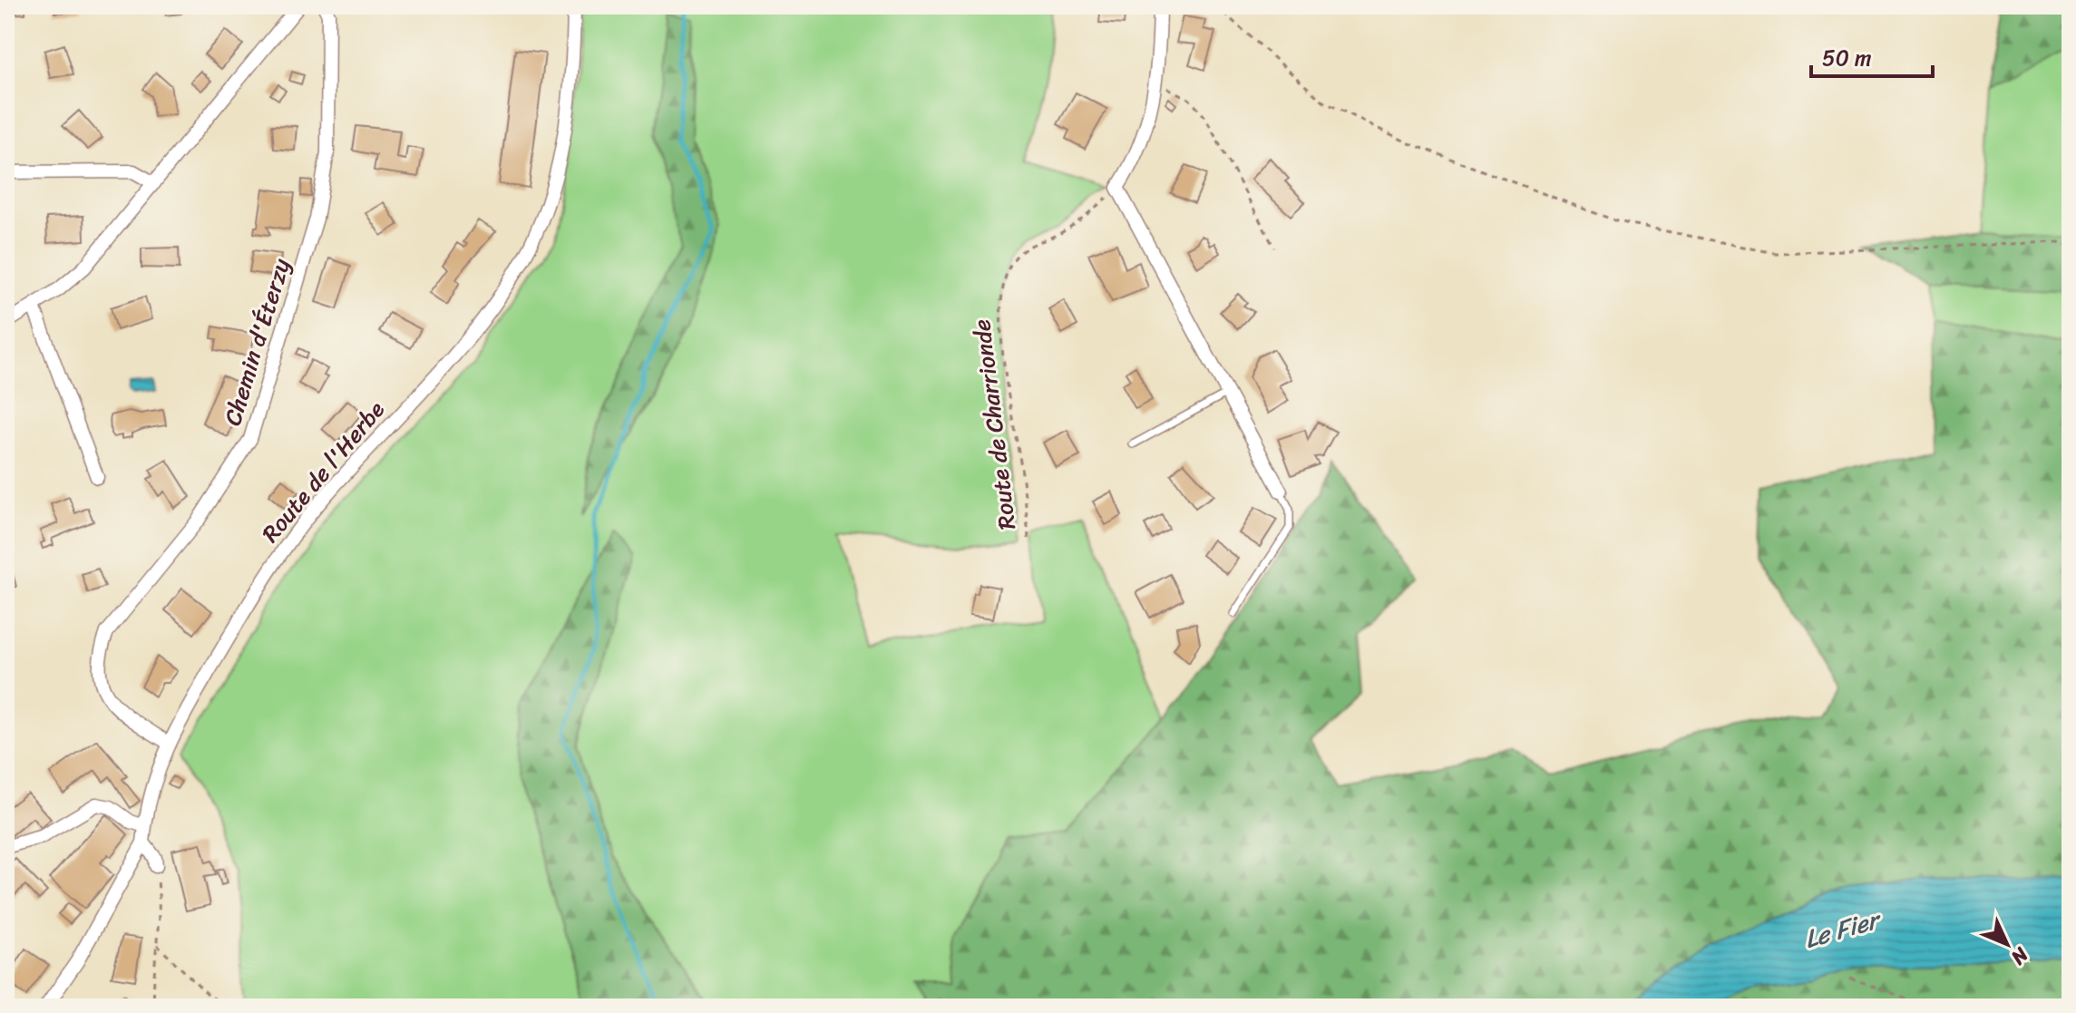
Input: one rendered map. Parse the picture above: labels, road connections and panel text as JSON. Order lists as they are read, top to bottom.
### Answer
{
  "streets": {
    "street": ["Chemin d'Éterzy", "Route de l'Herbe"],
    "path": ["Route de Charrionde"]
  },
  "crossings": [
    ["Chemin d'Éterzy", "Route de l'Herbe"]
  ],
  "water": ["Le Fier"],
  "scale_bar": "50 m",
  "north": "bottom right"
}
